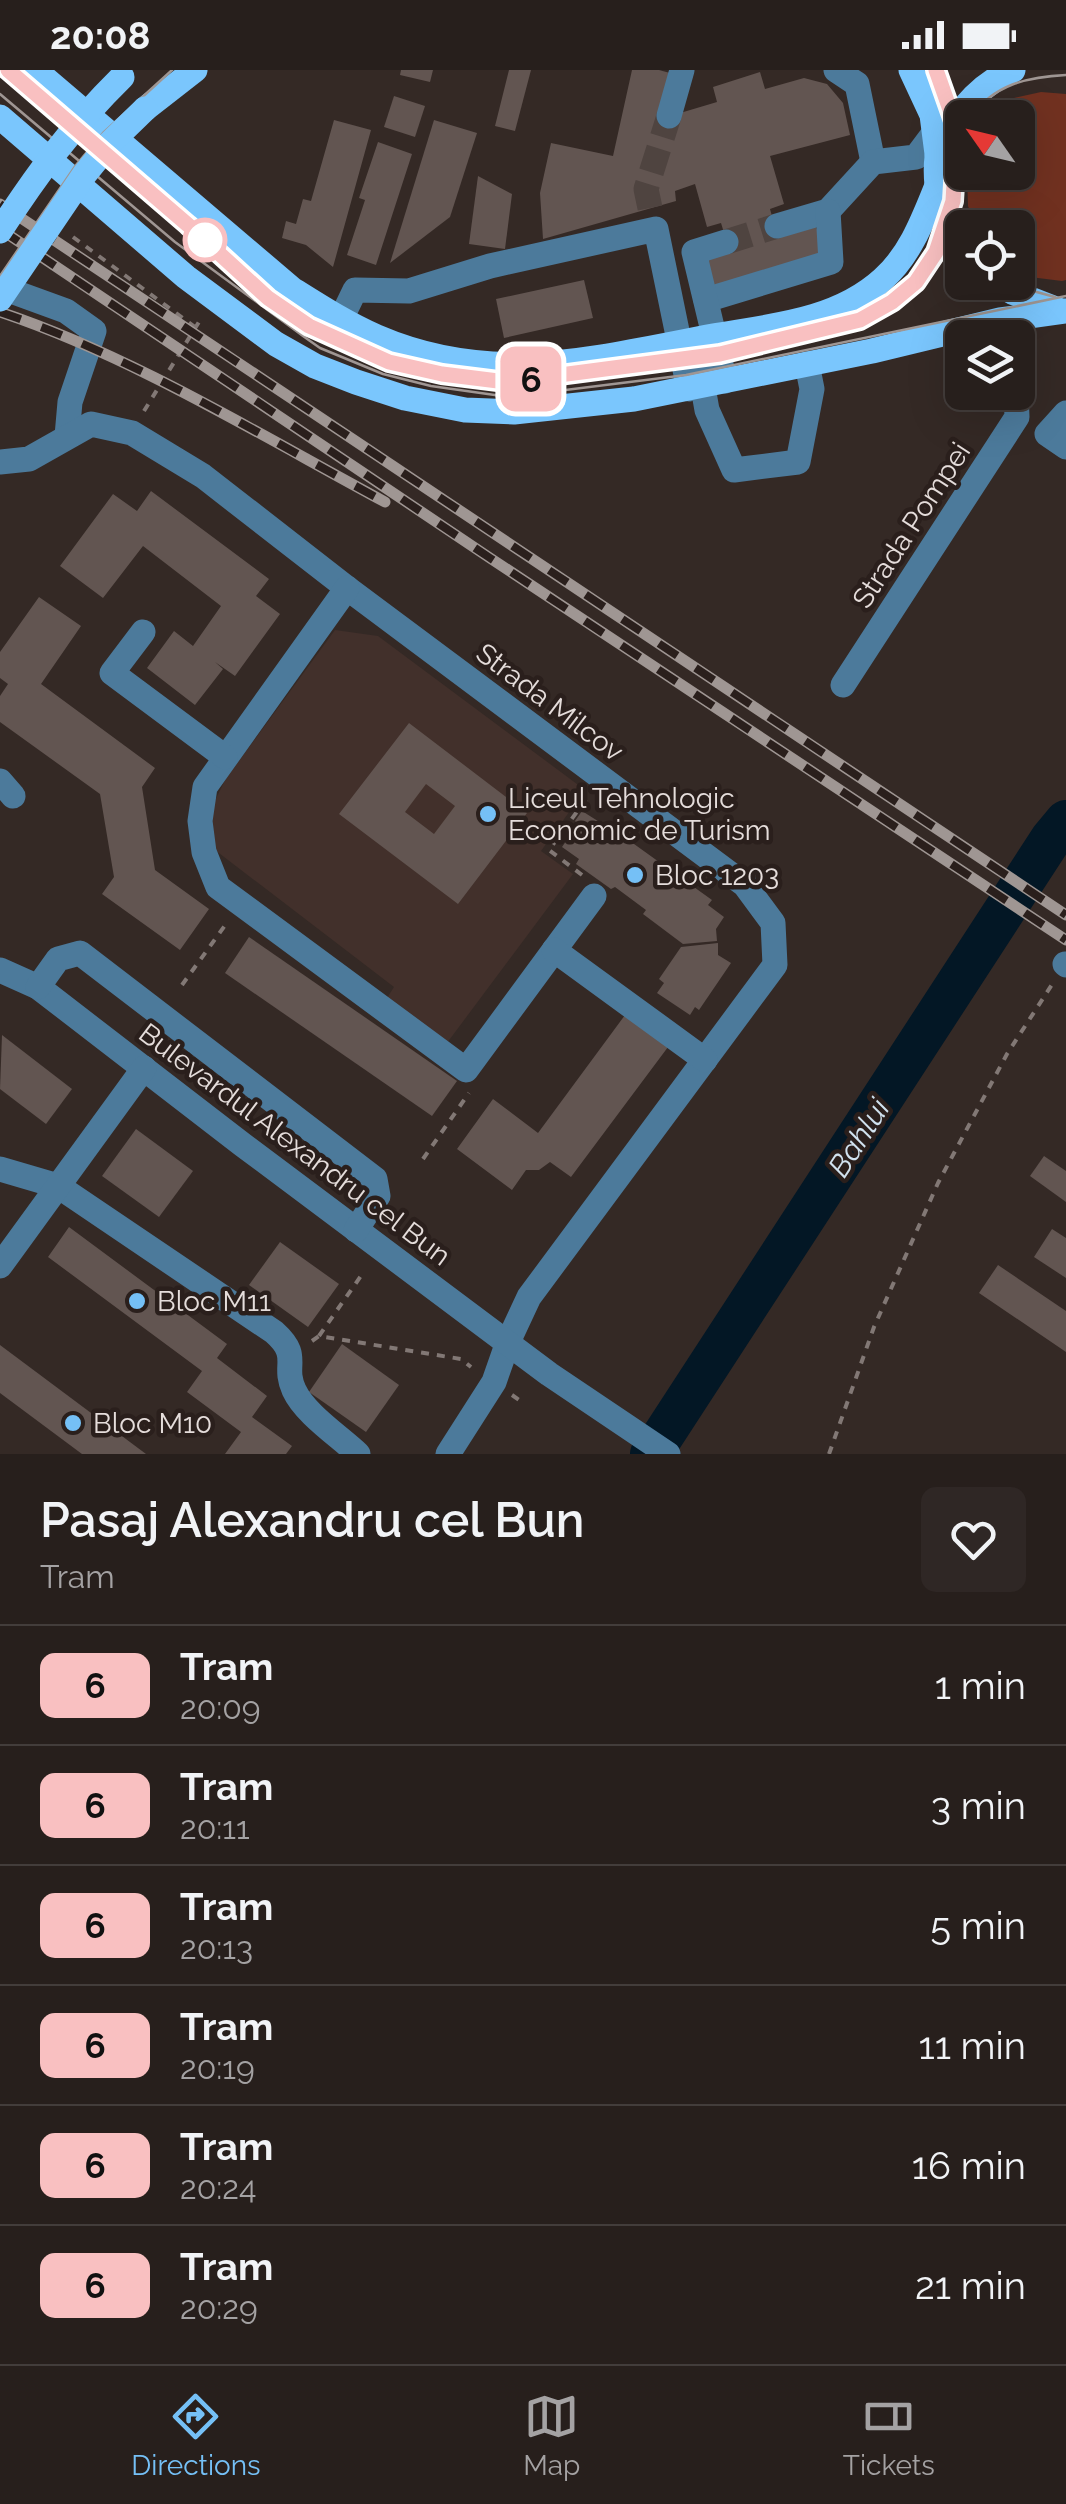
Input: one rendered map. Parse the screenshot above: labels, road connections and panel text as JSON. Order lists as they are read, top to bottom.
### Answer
{
  "streets": {
    "street": ["Strada Pompei", "Strada Milcov", "Bulevardul Alexandru cel Bun"]
  },
  "crossings": [
    ["Strada Milcov", "Bulevardul Alexandru cel Bun"]
  ],
  "water": ["Bahlui"],
  "places": [
    "Liceul Tehnologic Economic de Turism",
    "Bloc 1203",
    "Bloc M11",
    "Bloc M10"
  ],
  "lines": ["tram line 6"],
  "north": "top left",
  "page": {
    "status": "20:08",
    "on_map": "6",
    "heading": ["Pasaj Alexandru cel Bun", "Tram"],
    "list": [
      {
        "mark": "6",
        "name": "Tram",
        "note": "20:09",
        "value": "1 min"
      },
      {
        "mark": "6",
        "name": "Tram",
        "note": "20:11",
        "value": "3 min"
      },
      {
        "mark": "6",
        "name": "Tram",
        "note": "20:13",
        "value": "5 min"
      },
      {
        "mark": "6",
        "name": "Tram",
        "note": "20:19",
        "value": "11 min"
      },
      {
        "mark": "6",
        "name": "Tram",
        "note": "20:24",
        "value": "16 min"
      },
      {
        "mark": "6",
        "name": "Tram",
        "note": "20:29",
        "value": "21 min"
      }
    ],
    "tabs": ["Directions", "Map", "Tickets"]
  }
}
